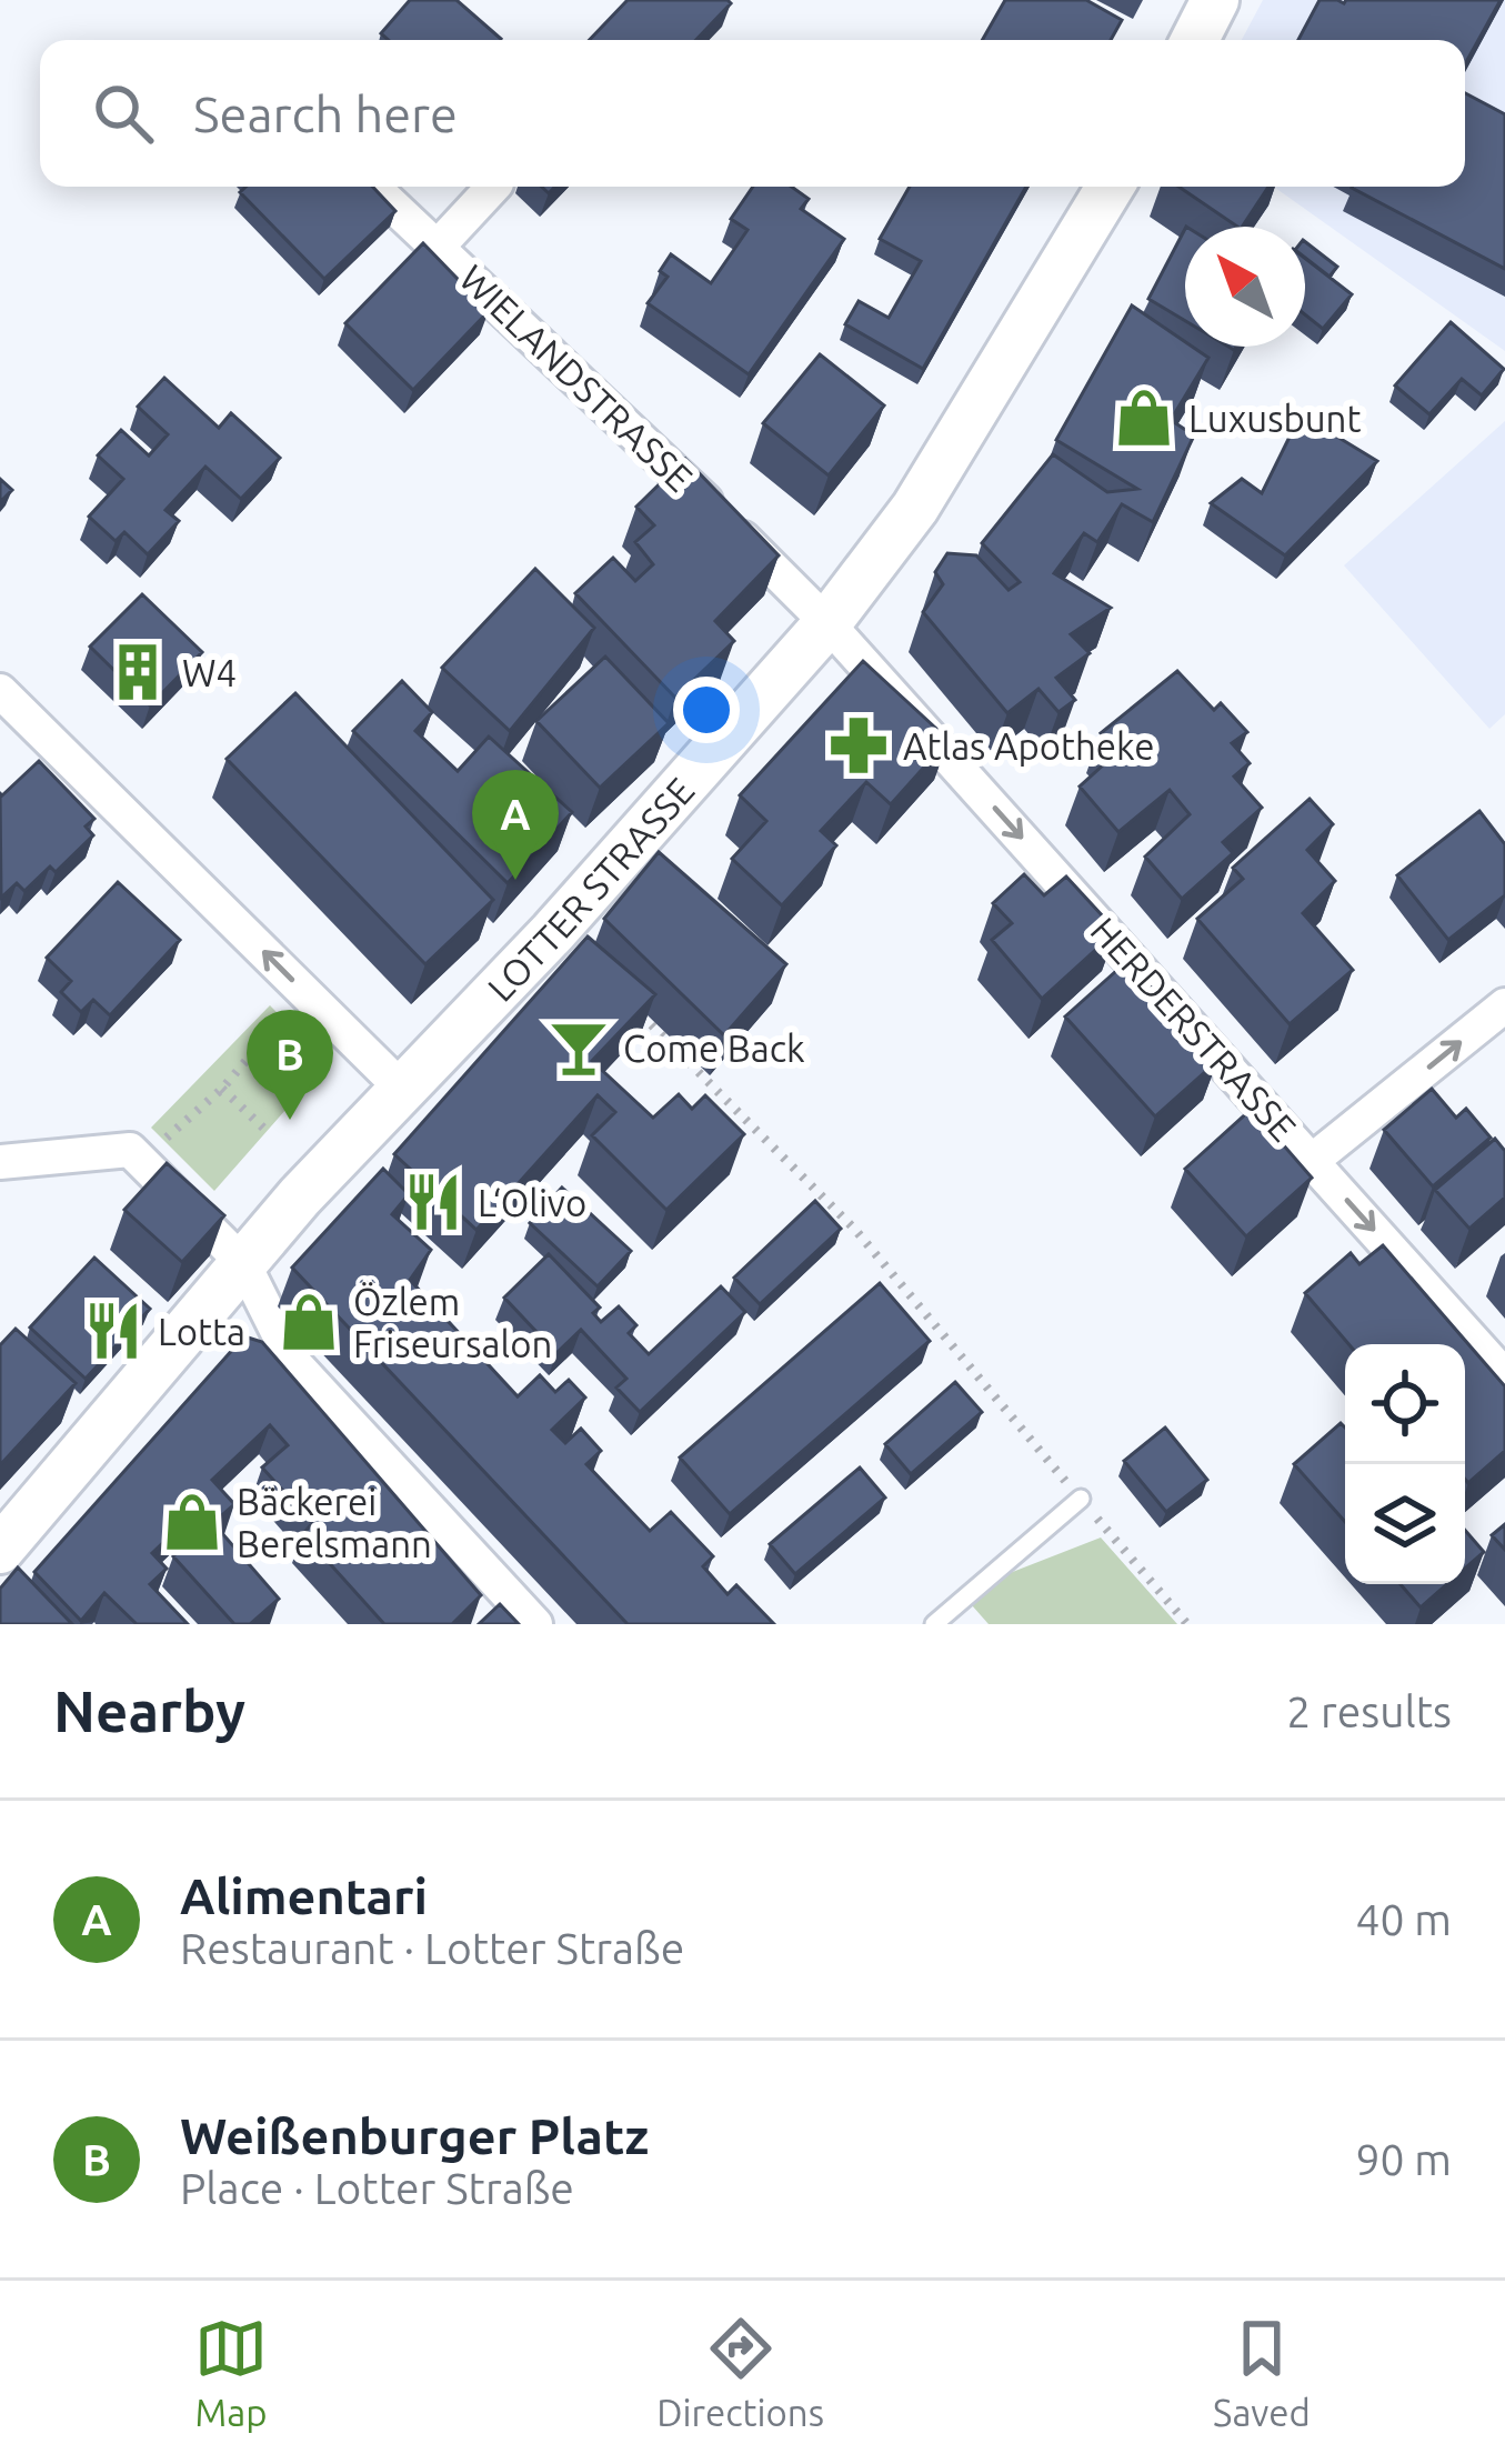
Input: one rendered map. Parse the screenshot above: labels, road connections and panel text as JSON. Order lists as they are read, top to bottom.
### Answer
{
  "streets": {
    "street": ["WIELANDSTRASSE", "LOTTER STRASSE", "HERDERSTRASSE"]
  },
  "crossings": [
    ["WIELANDSTRASSE", "LOTTER STRASSE"],
    ["WIELANDSTRASSE", "HERDERSTRASSE"],
    ["LOTTER STRASSE", "HERDERSTRASSE"]
  ],
  "one_way": ["HERDERSTRASSE"],
  "places": {
    "shop": ["Luxusbunt", "Özlem Friseursalon", "Bäckerei Berelsmann"],
    "building": ["W4"],
    "pharmacy": ["Atlas Apotheke"],
    "bar": ["Come Back"],
    "restaurant": ["L‘Olivo", "Lotta"]
  },
  "north": "top left",
  "page": {
    "search": "Search here",
    "pins": ["A", "B"],
    "heading": ["Nearby", "2 results"],
    "list": [
      {
        "mark": "A",
        "name": "Alimentari",
        "note": "Restaurant · Lotter Straße",
        "value": "40 m"
      },
      {
        "mark": "B",
        "name": "Weißenburger Platz",
        "note": "Place · Lotter Straße",
        "value": "90 m"
      }
    ],
    "nav": ["Map", "Directions", "Saved"]
  }
}
